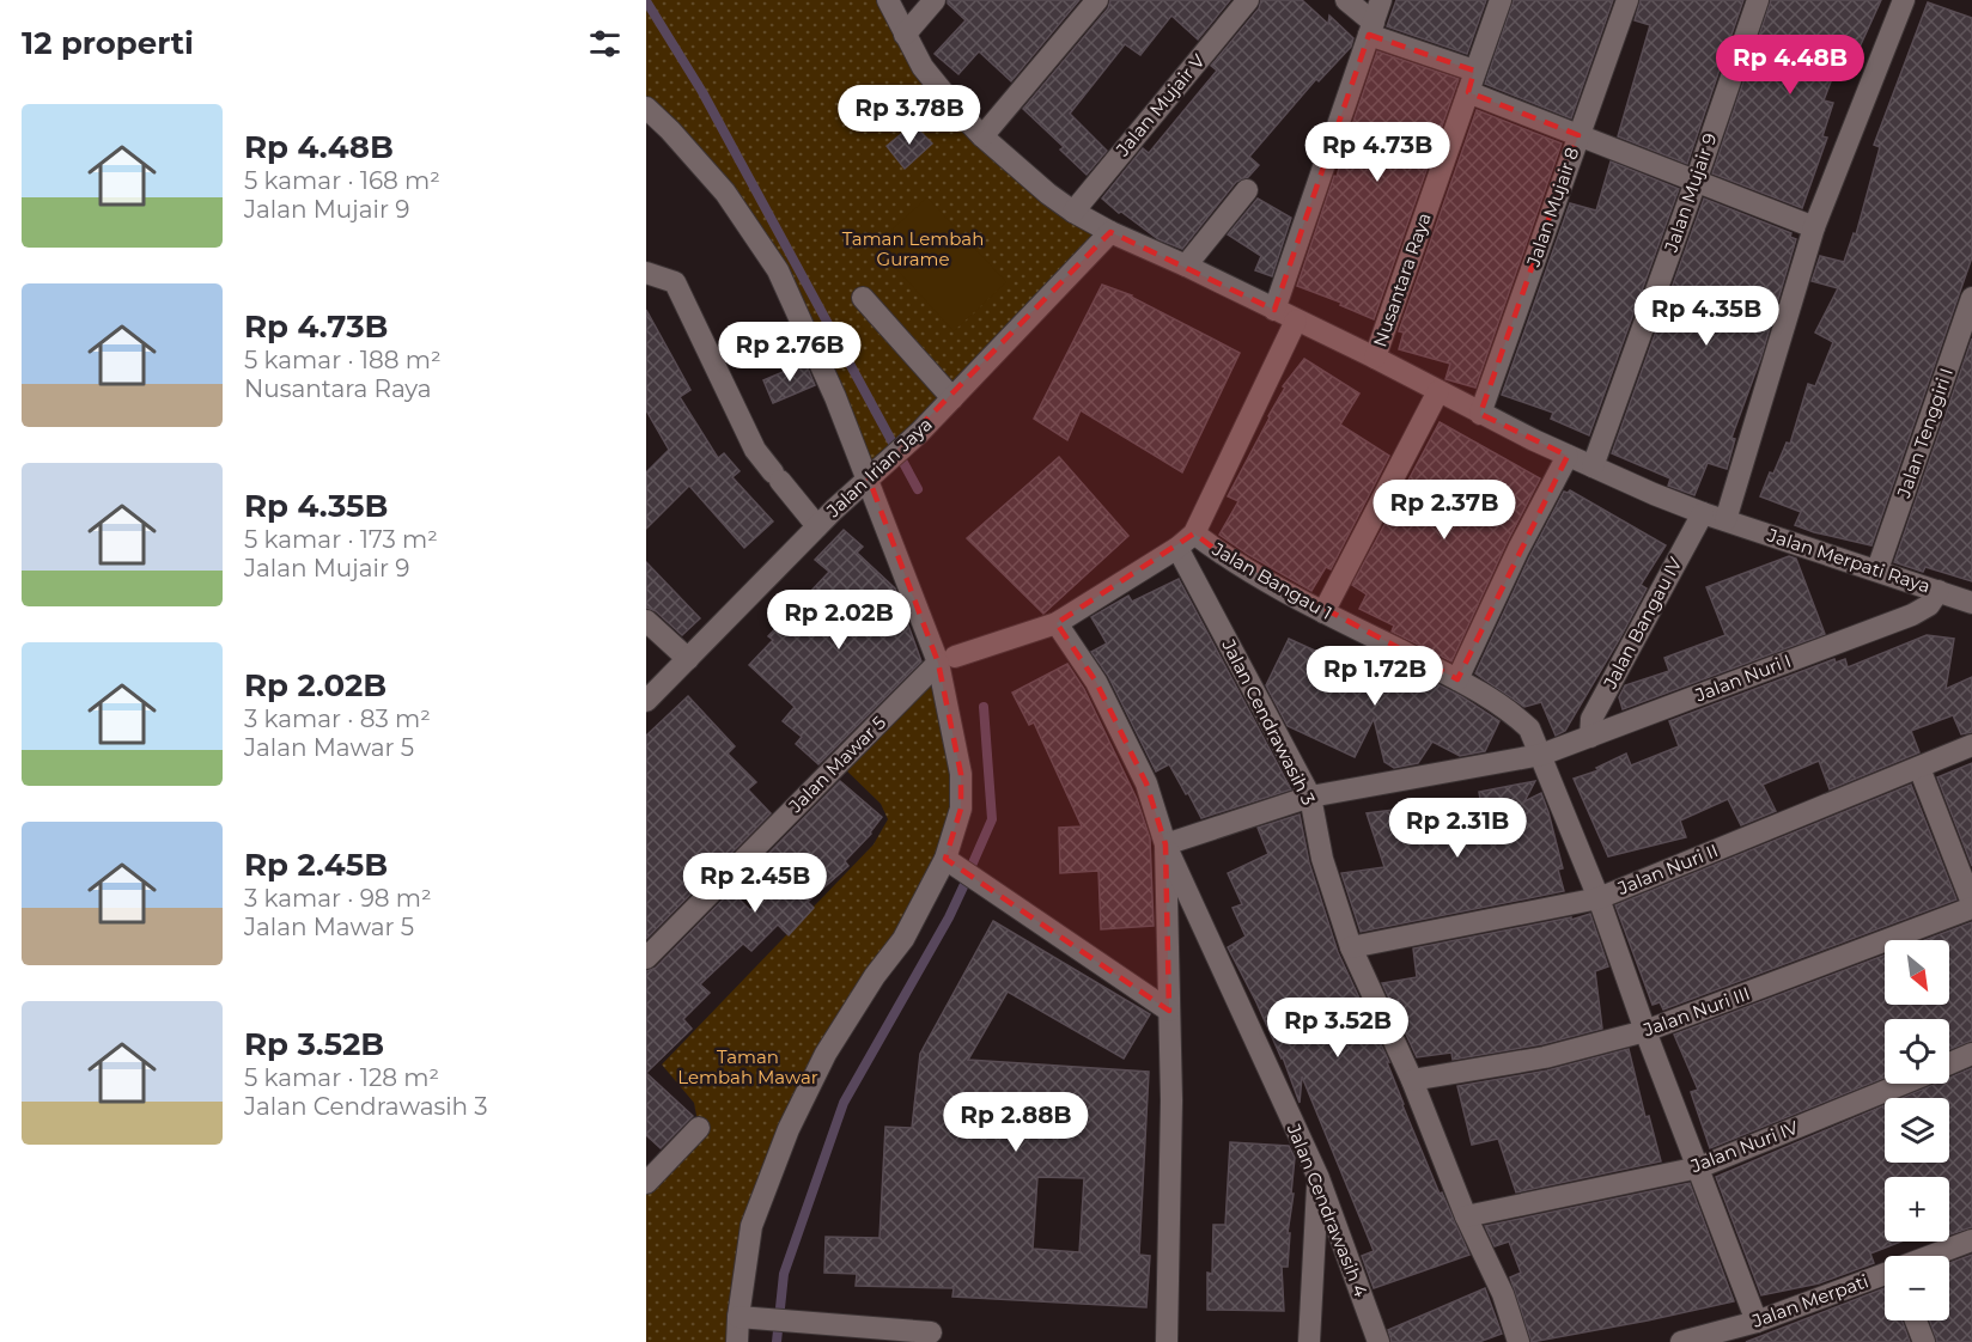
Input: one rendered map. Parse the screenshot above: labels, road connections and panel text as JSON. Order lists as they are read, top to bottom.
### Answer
{
  "streets": {
    "street": [
      "Jalan Mujair V",
      "Jalan Mujair 9",
      "Jalan Mujair 8",
      "Nusantara Raya",
      "Jalan Tenggiri I",
      "Jalan Irian Jaya",
      "Jalan Merpati Raya",
      "Jalan Bangau 1",
      "Jalan Bangau IV",
      "Jalan Nuri I",
      "Jalan Cendrawasih 3",
      "Jalan Mawar 5",
      "Jalan Nuri II",
      "Jalan Nuri III",
      "Jalan Nuri IV",
      "Jalan Cendrawasih 4",
      "Jalan Merpati"
    ]
  },
  "crossings": [
    ["Jalan Mujair V", "Jalan Merpati Raya"],
    ["Jalan Mujair 9", "Jalan Merpati Raya"],
    ["Jalan Mujair 8", "Jalan Merpati Raya"],
    ["Nusantara Raya", "Jalan Merpati Raya"],
    ["Jalan Tenggiri I", "Jalan Merpati Raya"],
    ["Jalan Irian Jaya", "Jalan Merpati Raya"],
    ["Jalan Merpati Raya", "Jalan Bangau 1"],
    ["Jalan Merpati Raya", "Jalan Bangau IV"],
    ["Jalan Merpati Raya", "Jalan Nuri I"],
    ["Jalan Bangau 1", "Jalan Nuri I"],
    ["Jalan Bangau 1", "Jalan Cendrawasih 3"],
    ["Jalan Bangau 1", "Jalan Nuri II"],
    ["Jalan Bangau 1", "Jalan Nuri III"],
    ["Jalan Bangau 1", "Jalan Nuri IV"],
    ["Jalan Bangau 1", "Jalan Merpati"],
    ["Jalan Bangau IV", "Jalan Nuri I"],
    ["Jalan Nuri I", "Jalan Cendrawasih 3"],
    ["Jalan Nuri I", "Jalan Cendrawasih 4"],
    ["Jalan Cendrawasih 3", "Jalan Nuri II"],
    ["Jalan Cendrawasih 3", "Jalan Nuri III"],
    ["Jalan Cendrawasih 3", "Jalan Nuri IV"]
  ],
  "parks": ["Taman Lembah Gurame", "Taman Lembah Mawar"],
  "north": "bottom right",
  "page": {
    "heading": "12 properti",
    "price": [
      "Rp 4.48B",
      "Rp 3.78B",
      "Rp 4.73B",
      "Rp 4.35B",
      "Rp 2.76B",
      "Rp 2.37B",
      "Rp 2.02B",
      "Rp 1.72B",
      "Rp 2.31B",
      "Rp 2.45B",
      "Rp 3.52B",
      "Rp 2.88B"
    ],
    "list": [
      {
        "name": "Rp 4.48B",
        "note": "5 kamar · 168 m² · Jalan Mujair 9"
      },
      {
        "name": "Rp 4.73B",
        "note": "5 kamar · 188 m² · Nusantara Raya"
      },
      {
        "name": "Rp 4.35B",
        "note": "5 kamar · 173 m² · Jalan Mujair 9"
      },
      {
        "name": "Rp 2.02B",
        "note": "3 kamar · 83 m² · Jalan Mawar 5"
      },
      {
        "name": "Rp 2.45B",
        "note": "3 kamar · 98 m² · Jalan Mawar 5"
      },
      {
        "name": "Rp 3.52B",
        "note": "5 kamar · 128 m² · Jalan Cendrawasih 3"
      }
    ],
    "map_buttons": ["+", "−"]
  }
}
